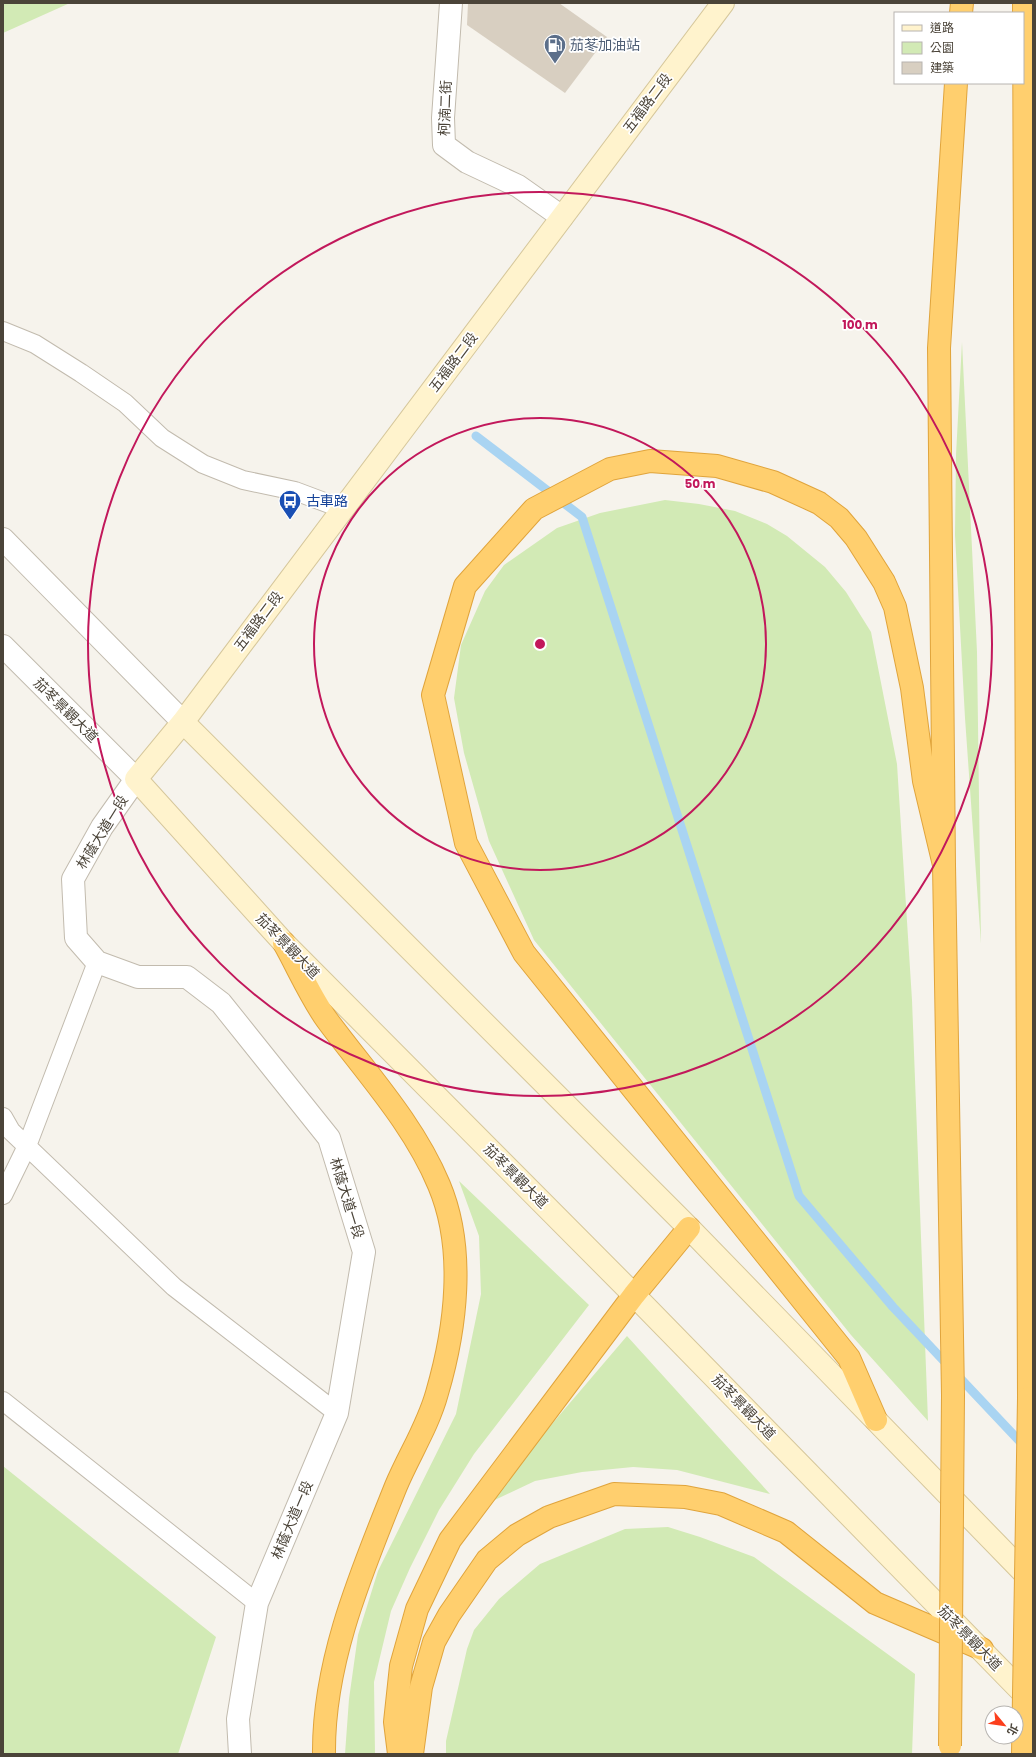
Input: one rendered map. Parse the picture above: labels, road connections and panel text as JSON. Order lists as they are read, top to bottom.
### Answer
{
  "streets": {
    "main road": ["五福路二段", "茄苳景觀大道"],
    "street": ["柯湳二街", "林蔭大道一段"]
  },
  "crossings": [
    ["五福路二段", "柯湳二街"],
    ["五福路二段", "茄苳景觀大道"],
    ["五福路二段", "林蔭大道一段"],
    ["茄苳景觀大道", "林蔭大道一段"]
  ],
  "places": {
    "fuel station": ["茄苳加油站"],
    "bus stop": ["古車路"]
  },
  "legend": ["道路", "公園", "建築"],
  "north": "bottom right",
  "rings": ["100 m", "50 m"]
}
